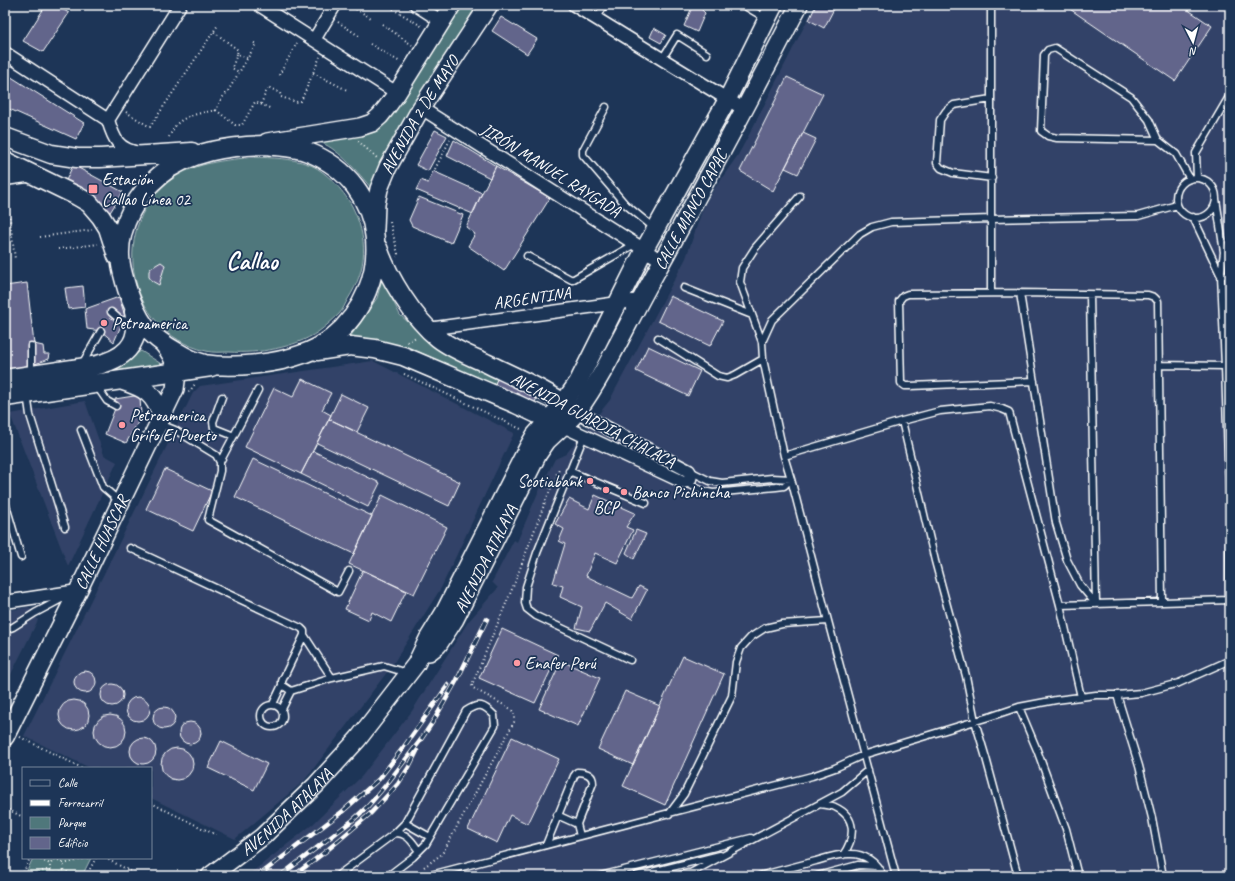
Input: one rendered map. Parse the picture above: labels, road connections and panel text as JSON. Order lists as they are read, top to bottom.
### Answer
{
  "streets": {
    "main road": [
      "AVENIDA 2 DE MAYO",
      "CALLE MANCO CAPAC",
      "AVENIDA GUARDIA CHALACA",
      "CALLE HUASCAR",
      "AVENIDA ATALAYA"
    ],
    "street": ["JIRÓN MANUEL RAYGADA", "ARGENTINA"]
  },
  "crossings": [
    ["AVENIDA 2 DE MAYO", "JIRÓN MANUEL RAYGADA"],
    ["AVENIDA 2 DE MAYO", "AVENIDA GUARDIA CHALACA"],
    ["JIRÓN MANUEL RAYGADA", "CALLE MANCO CAPAC"],
    ["CALLE MANCO CAPAC", "ARGENTINA"],
    ["CALLE MANCO CAPAC", "AVENIDA GUARDIA CHALACA"],
    ["CALLE MANCO CAPAC", "AVENIDA ATALAYA"],
    ["ARGENTINA", "AVENIDA GUARDIA CHALACA"],
    ["AVENIDA GUARDIA CHALACA", "AVENIDA ATALAYA"]
  ],
  "districts": ["Callao"],
  "places": {
    "transit": ["Estación Callao Línea 02"],
    "other": [
      "Petroamerica",
      "Petroamerica Grifo El Puerto",
      "Scotiabank",
      "BCP",
      "Banco Pichincha",
      "Enafer Perú"
    ]
  },
  "legend": [
    "Calle",
    "Ferrocarril",
    "Parque",
    "Edificio"
  ],
  "north": "bottom"
}
